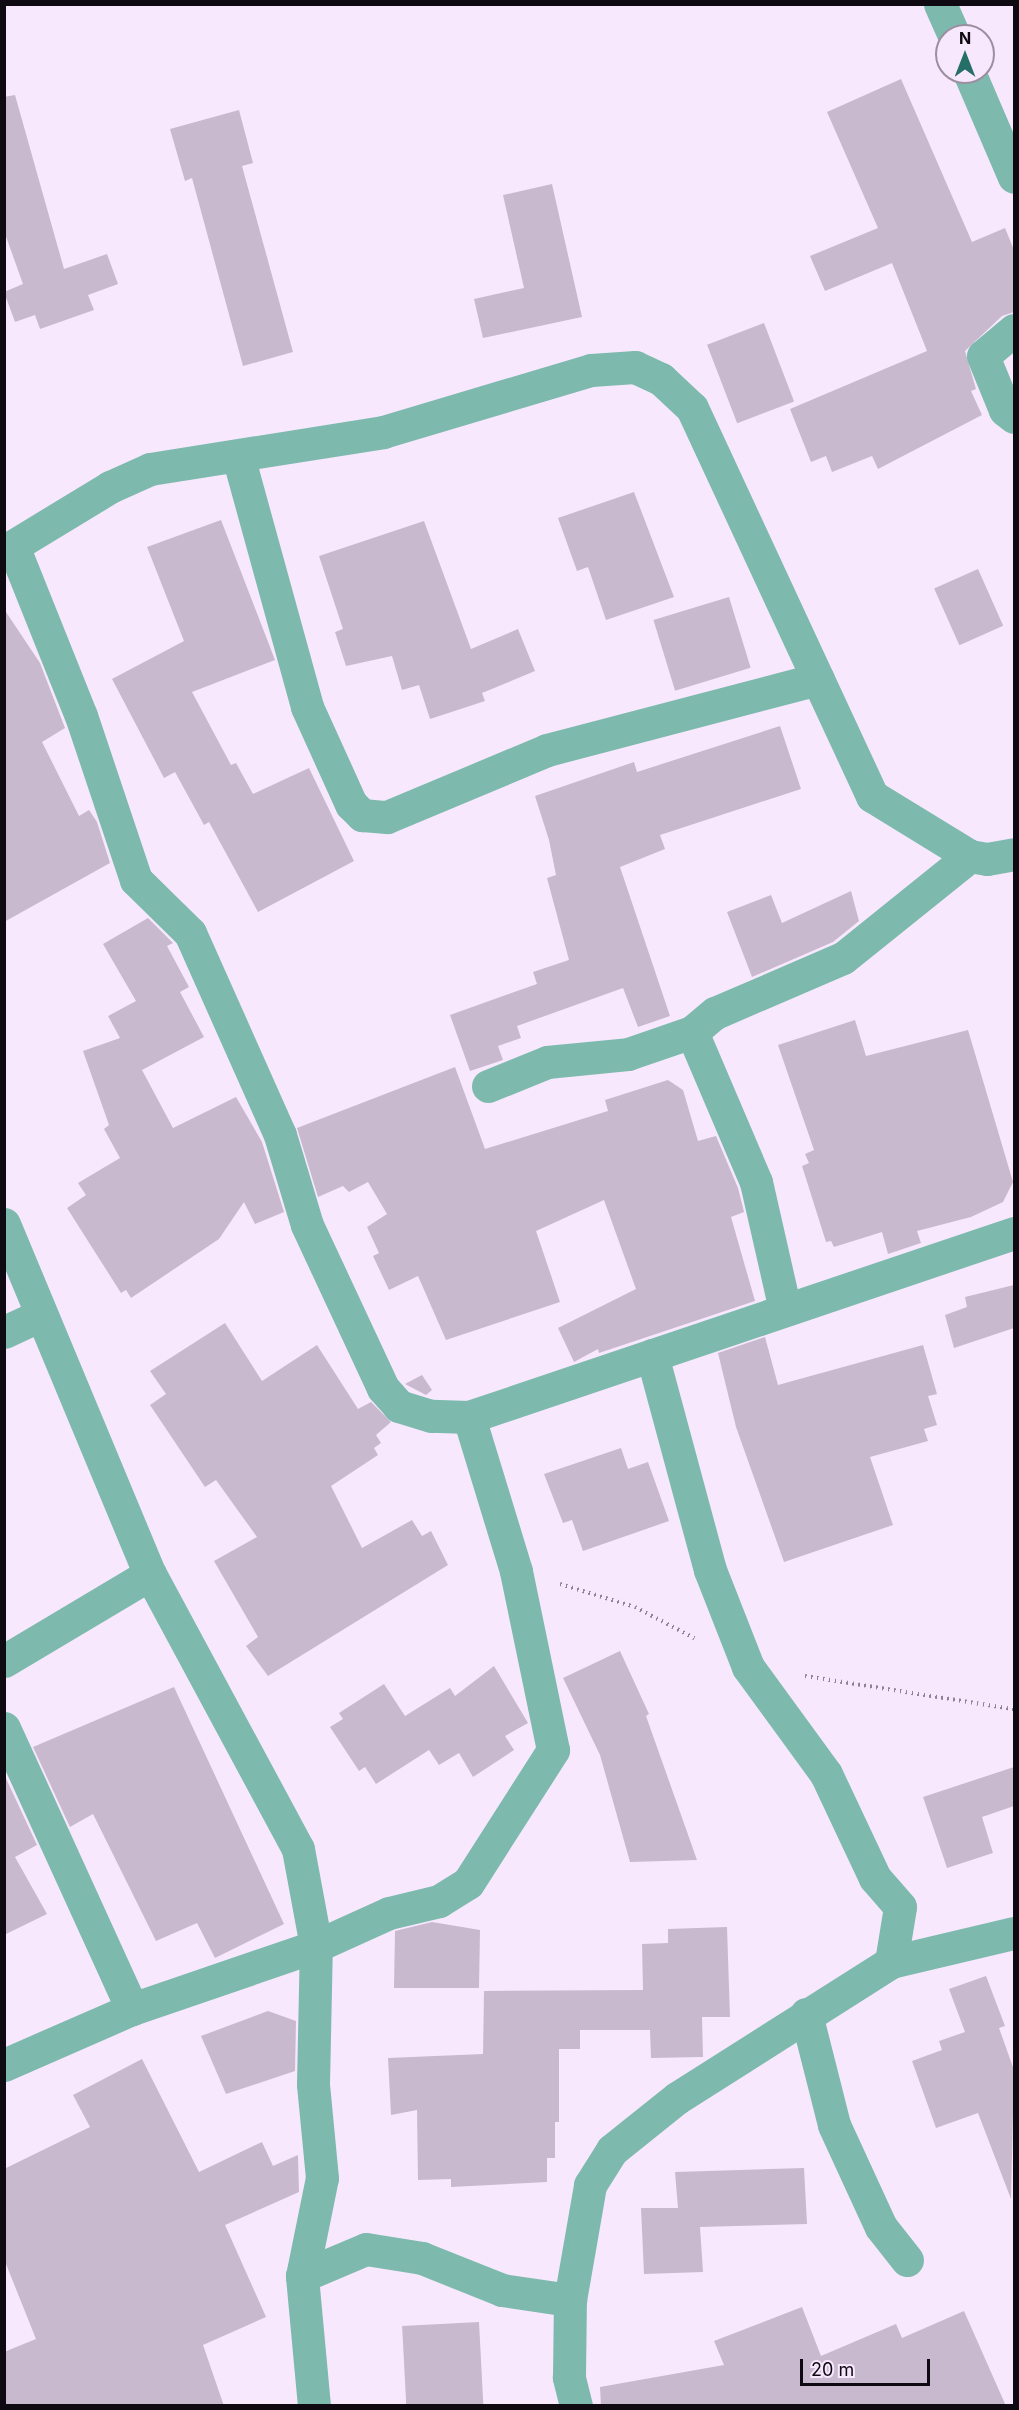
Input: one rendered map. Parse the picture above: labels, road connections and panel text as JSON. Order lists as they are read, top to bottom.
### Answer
{
  "scale_bar": "20 m",
  "north": "top"
}
